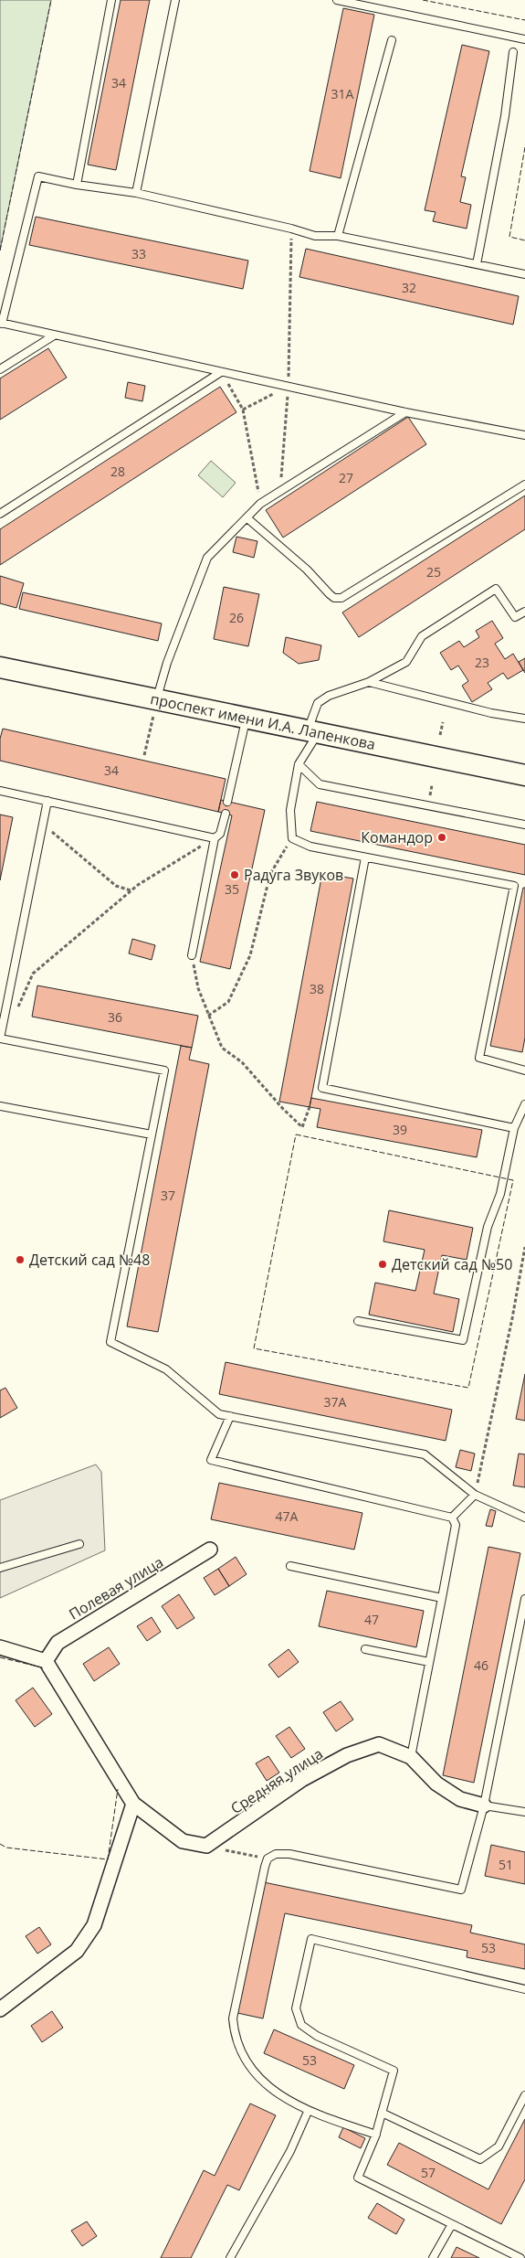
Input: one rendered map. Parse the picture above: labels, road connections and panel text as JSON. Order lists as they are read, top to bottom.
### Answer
{
  "streets": {
    "main road": ["проспект имени И.А. Лапенкова"],
    "street": ["Полевая улица", "Средняя улица"]
  },
  "places": [
    "Командор",
    "Радуга Звуков",
    "Детский сад №48",
    "Детский сад №50"
  ],
  "house_numbers": [
    "34",
    "31А",
    "33",
    "32",
    "28",
    "27",
    "25",
    "26",
    "23",
    "34",
    "35",
    "38",
    "36",
    "39",
    "37",
    "37А",
    "47А",
    "47",
    "46",
    "51",
    "53",
    "53",
    "57"
  ]
}
